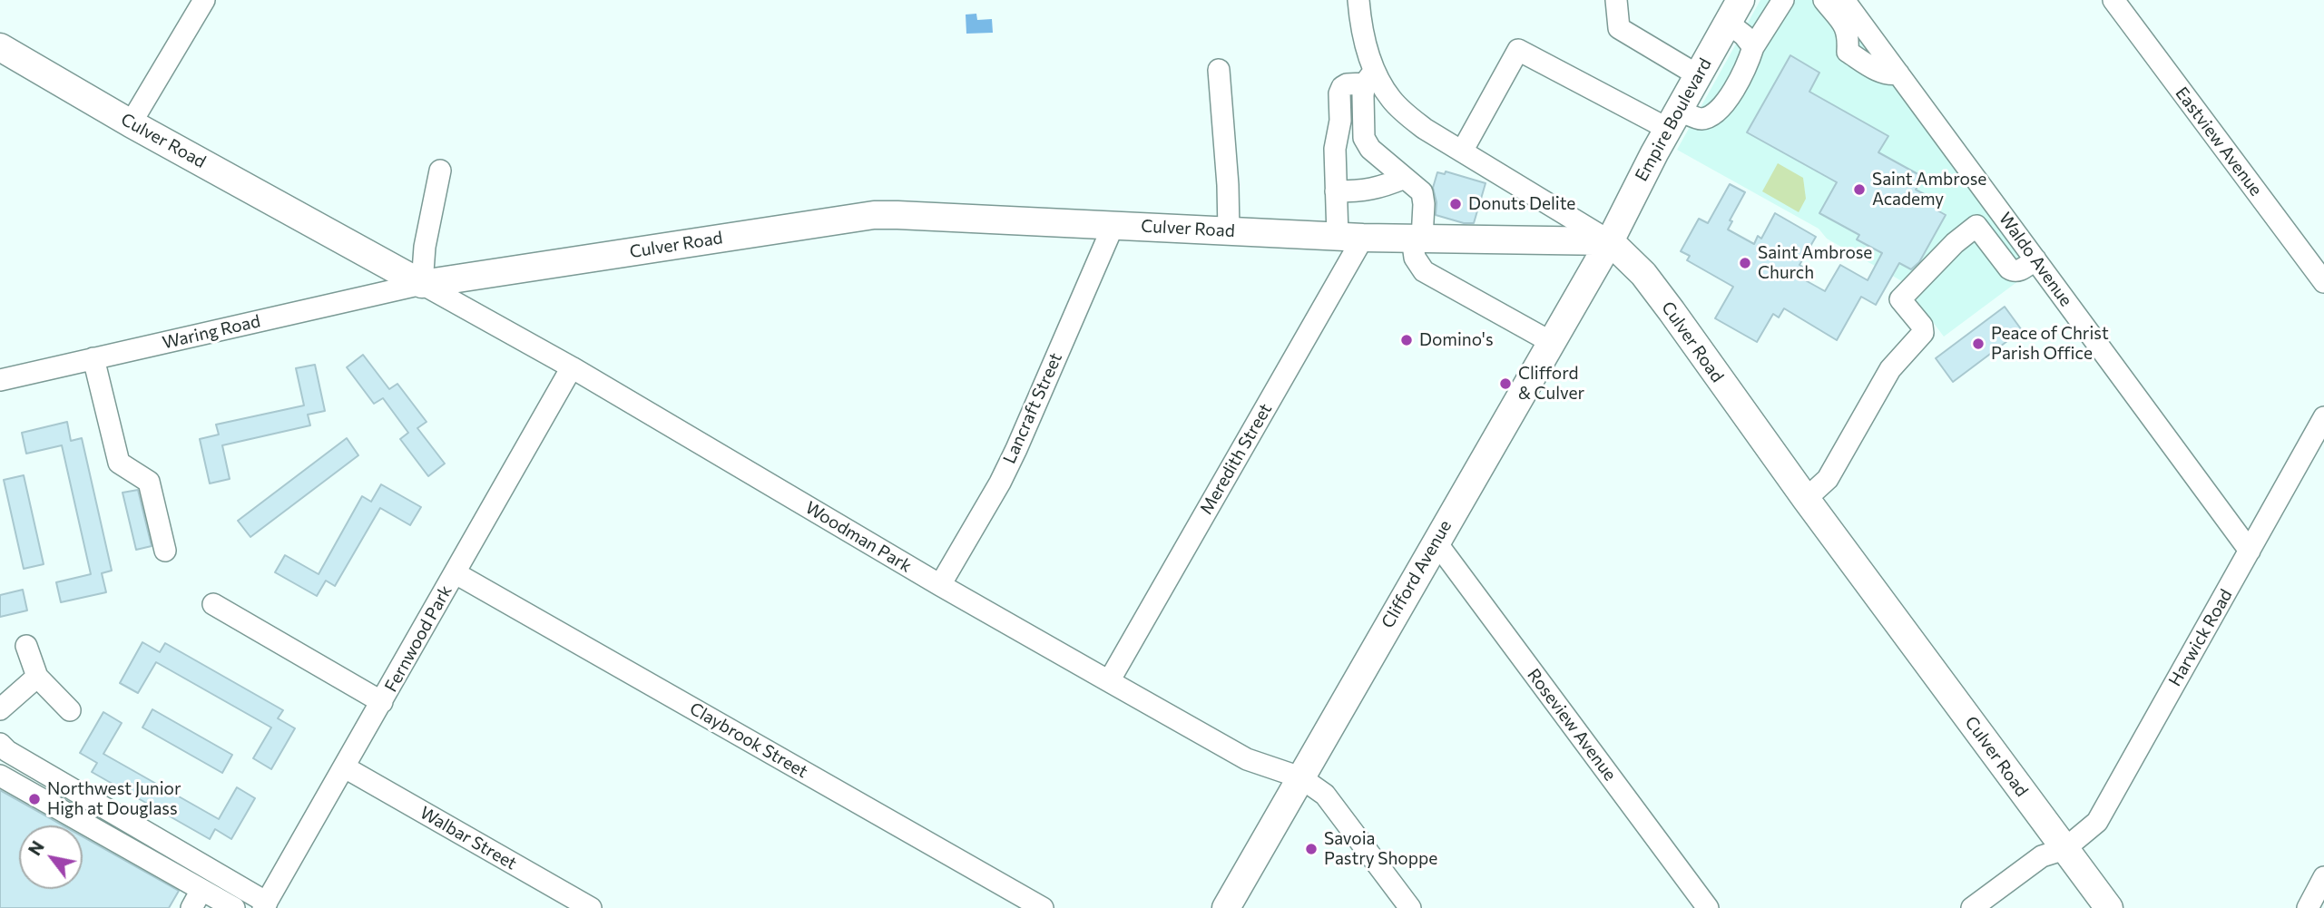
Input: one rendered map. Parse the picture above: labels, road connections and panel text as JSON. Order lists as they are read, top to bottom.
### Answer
{
  "streets": {
    "main road": ["Empire Boulevard", "Culver Road", "Clifford Avenue"],
    "street": [
      "Eastview Avenue",
      "Waldo Avenue",
      "Waring Road",
      "Lancraft Street",
      "Meredith Street",
      "Woodman Park",
      "Harwick Road",
      "Fernwood Park",
      "Roseview Avenue",
      "Claybrook Street",
      "Walbar Street"
    ]
  },
  "crossings": [
    ["Empire Boulevard", "Culver Road"],
    ["Empire Boulevard", "Clifford Avenue"],
    ["Culver Road", "Waring Road"],
    ["Culver Road", "Lancraft Street"],
    ["Culver Road", "Meredith Street"],
    ["Culver Road", "Woodman Park"],
    ["Culver Road", "Clifford Avenue"],
    ["Culver Road", "Harwick Road"],
    ["Waldo Avenue", "Harwick Road"],
    ["Waring Road", "Woodman Park"],
    ["Lancraft Street", "Woodman Park"],
    ["Meredith Street", "Woodman Park"],
    ["Woodman Park", "Clifford Avenue"],
    ["Woodman Park", "Fernwood Park"],
    ["Clifford Avenue", "Roseview Avenue"],
    ["Fernwood Park", "Claybrook Street"],
    ["Fernwood Park", "Walbar Street"]
  ],
  "places": [
    "Saint Ambrose Academy",
    "Donuts Delite",
    "Saint Ambrose Church",
    "Domino's",
    "Peace of Christ Parish Office",
    "Clifford & Culver",
    "Northwest Junior High at Douglass",
    "Savoia Pastry Shoppe"
  ],
  "north": "top left"
}
